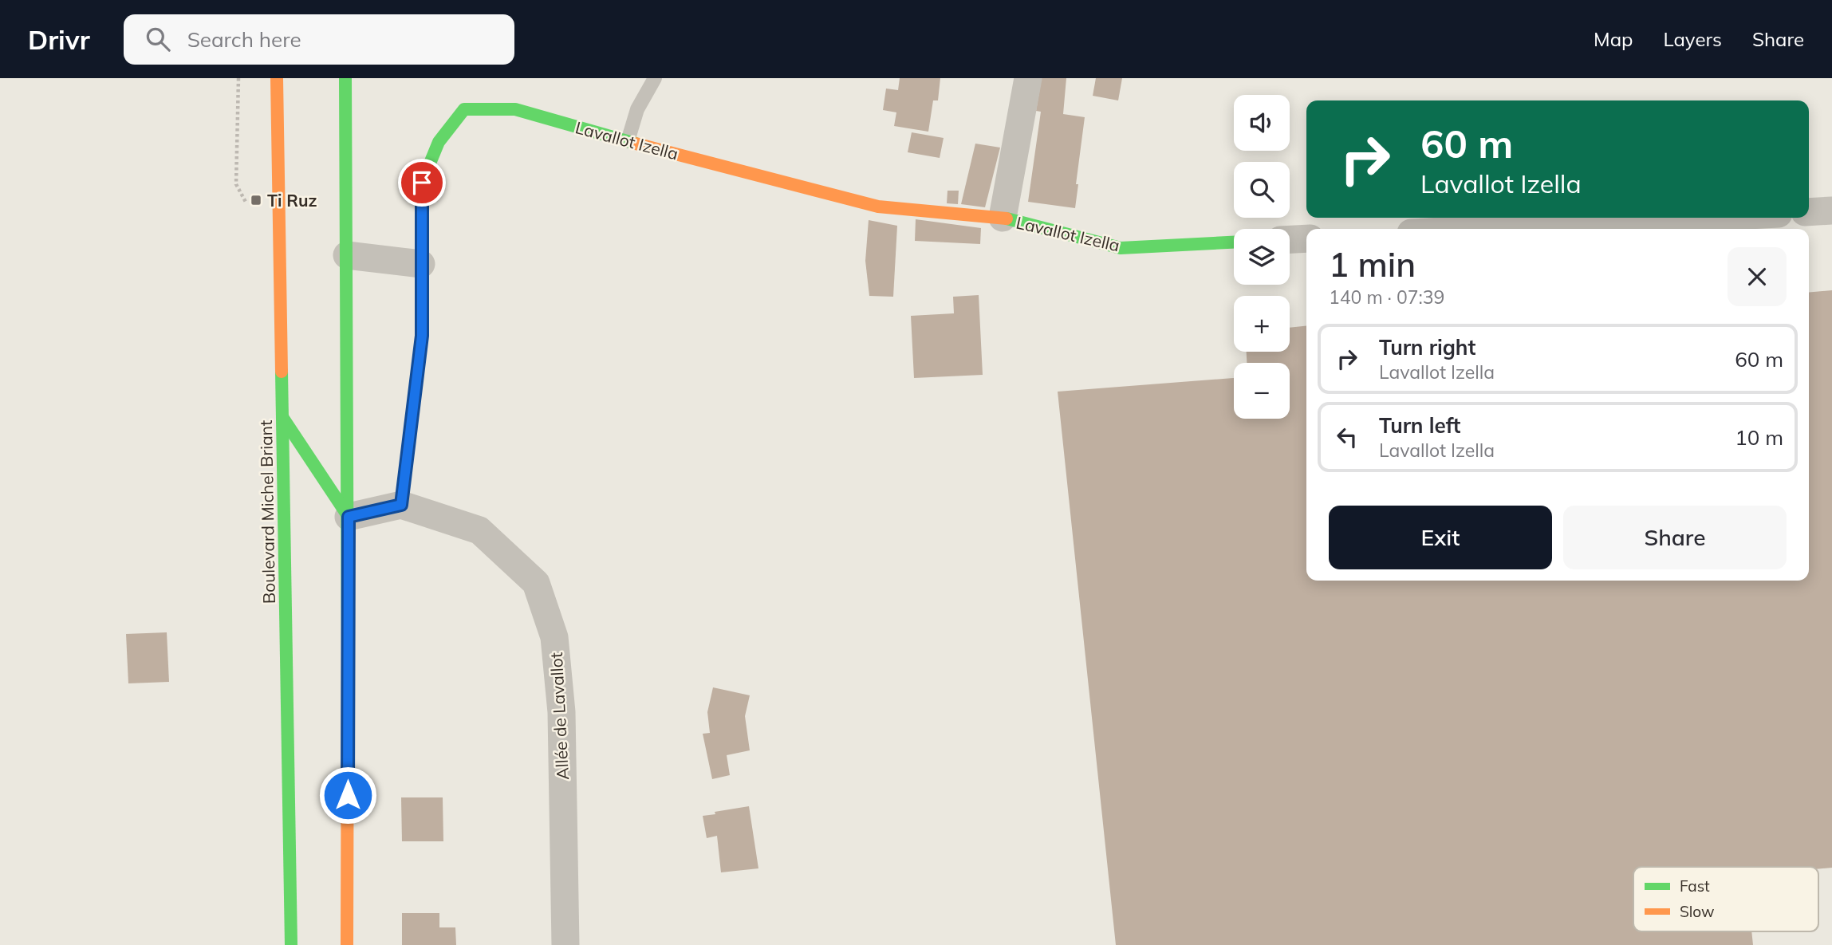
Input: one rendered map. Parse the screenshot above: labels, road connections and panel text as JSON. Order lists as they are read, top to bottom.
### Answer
{
  "streets": {
    "main road": ["Lavallot Izella", "Boulevard Michel Briant"],
    "street": ["Allée de Lavallot"]
  },
  "crossings": [
    ["Lavallot Izella", "Allée de Lavallot"]
  ],
  "places": {
    "transit": ["Ti Ruz"]
  },
  "legend": ["Fast", "Slow"],
  "page": {
    "header": "Drivr",
    "search": "Search here",
    "nav": ["Map", "Layers", "Share"],
    "map_buttons": ["+", "−"],
    "turn": ["60 m", "Lavallot Izella"],
    "heading": ["1 min", "140 m · 07:39"],
    "list": [
      {
        "name": "Turn right",
        "note": "Lavallot Izella",
        "value": "60 m"
      },
      {
        "name": "Turn left",
        "note": "Lavallot Izella",
        "value": "10 m"
      }
    ],
    "buttons": ["Exit", "Share"]
  }
}
